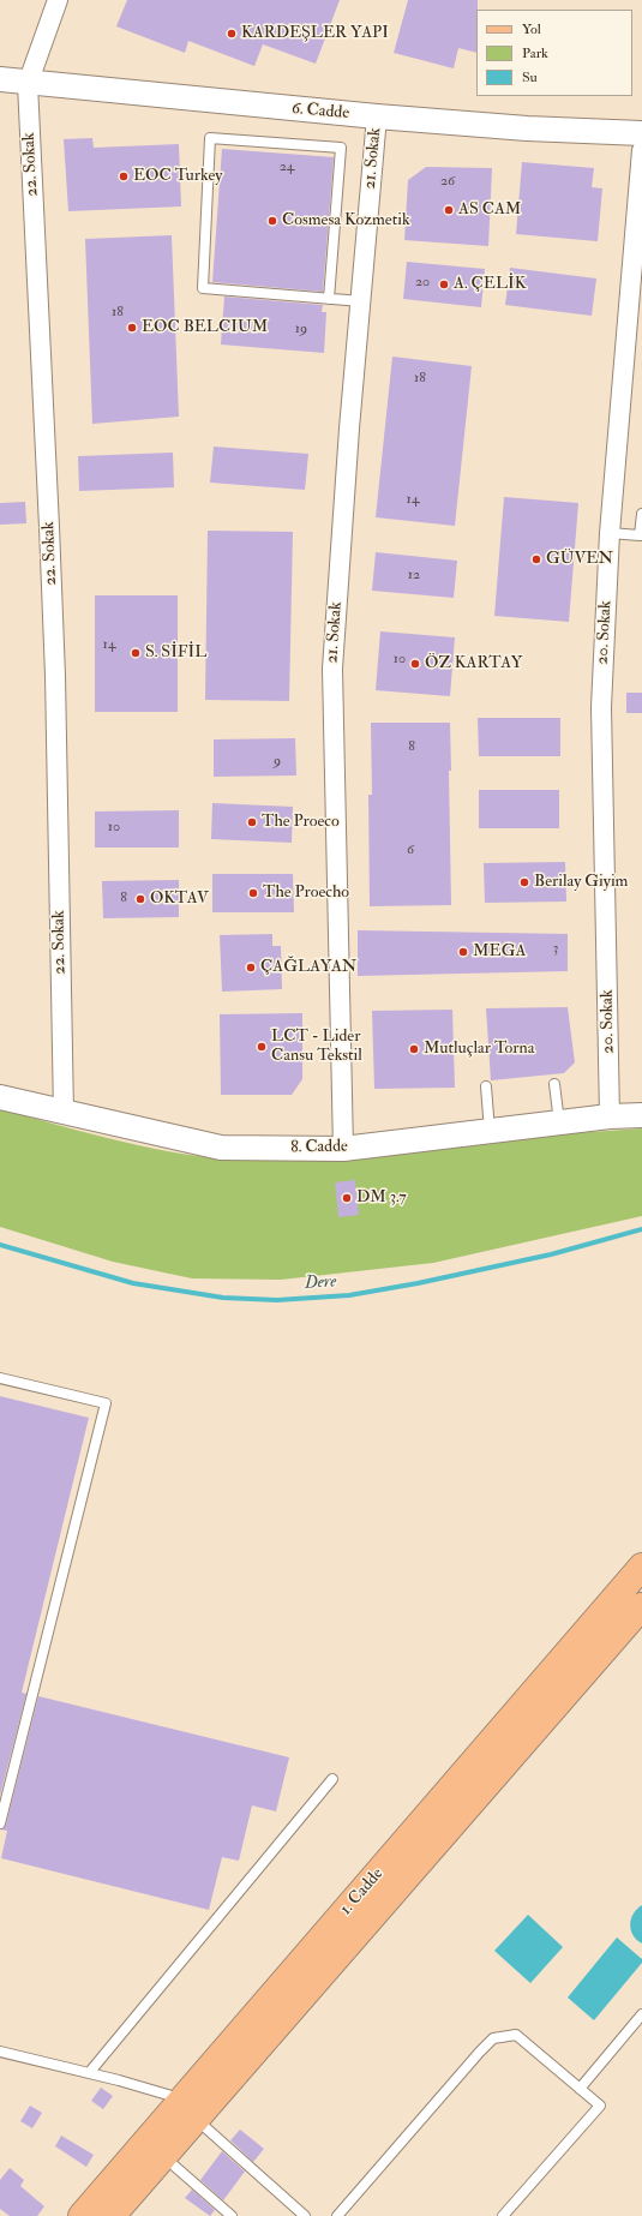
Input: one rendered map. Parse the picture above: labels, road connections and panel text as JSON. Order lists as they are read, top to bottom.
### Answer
{
  "streets": {
    "main road": ["1. Cadde"],
    "street": [
      "6. Cadde",
      "21. Sokak",
      "22. Sokak",
      "20. Sokak",
      "8. Cadde"
    ]
  },
  "crossings": [
    ["6. Cadde", "21. Sokak"],
    ["6. Cadde", "22. Sokak"],
    ["21. Sokak", "8. Cadde"],
    ["22. Sokak", "8. Cadde"],
    ["20. Sokak", "8. Cadde"]
  ],
  "water": ["Dere"],
  "places": [
    "KARDEŞLER YAPI",
    "EOC Turkey",
    "AS CAM",
    "Cosmesa Kozmetik",
    "A. ÇELİK",
    "EOC BELCIUM",
    "GÜVEN",
    "S. SİFİL",
    "ÖZ KARTAY",
    "The Proeco",
    "Berilay Giyim",
    "The Proecho",
    "OKTAV",
    "MEGA",
    "ÇAĞLAYAN",
    "LCT - Lider Cansu Tekstil",
    "Mutluçlar Torna",
    "DM 3.7"
  ],
  "house_numbers": [
    "24",
    "26",
    "20",
    "18",
    "19",
    "18",
    "14",
    "12",
    "14",
    "10",
    "8",
    "9",
    "10",
    "6",
    "8",
    "3"
  ],
  "legend": ["Yol", "Park", "Su"]
}
